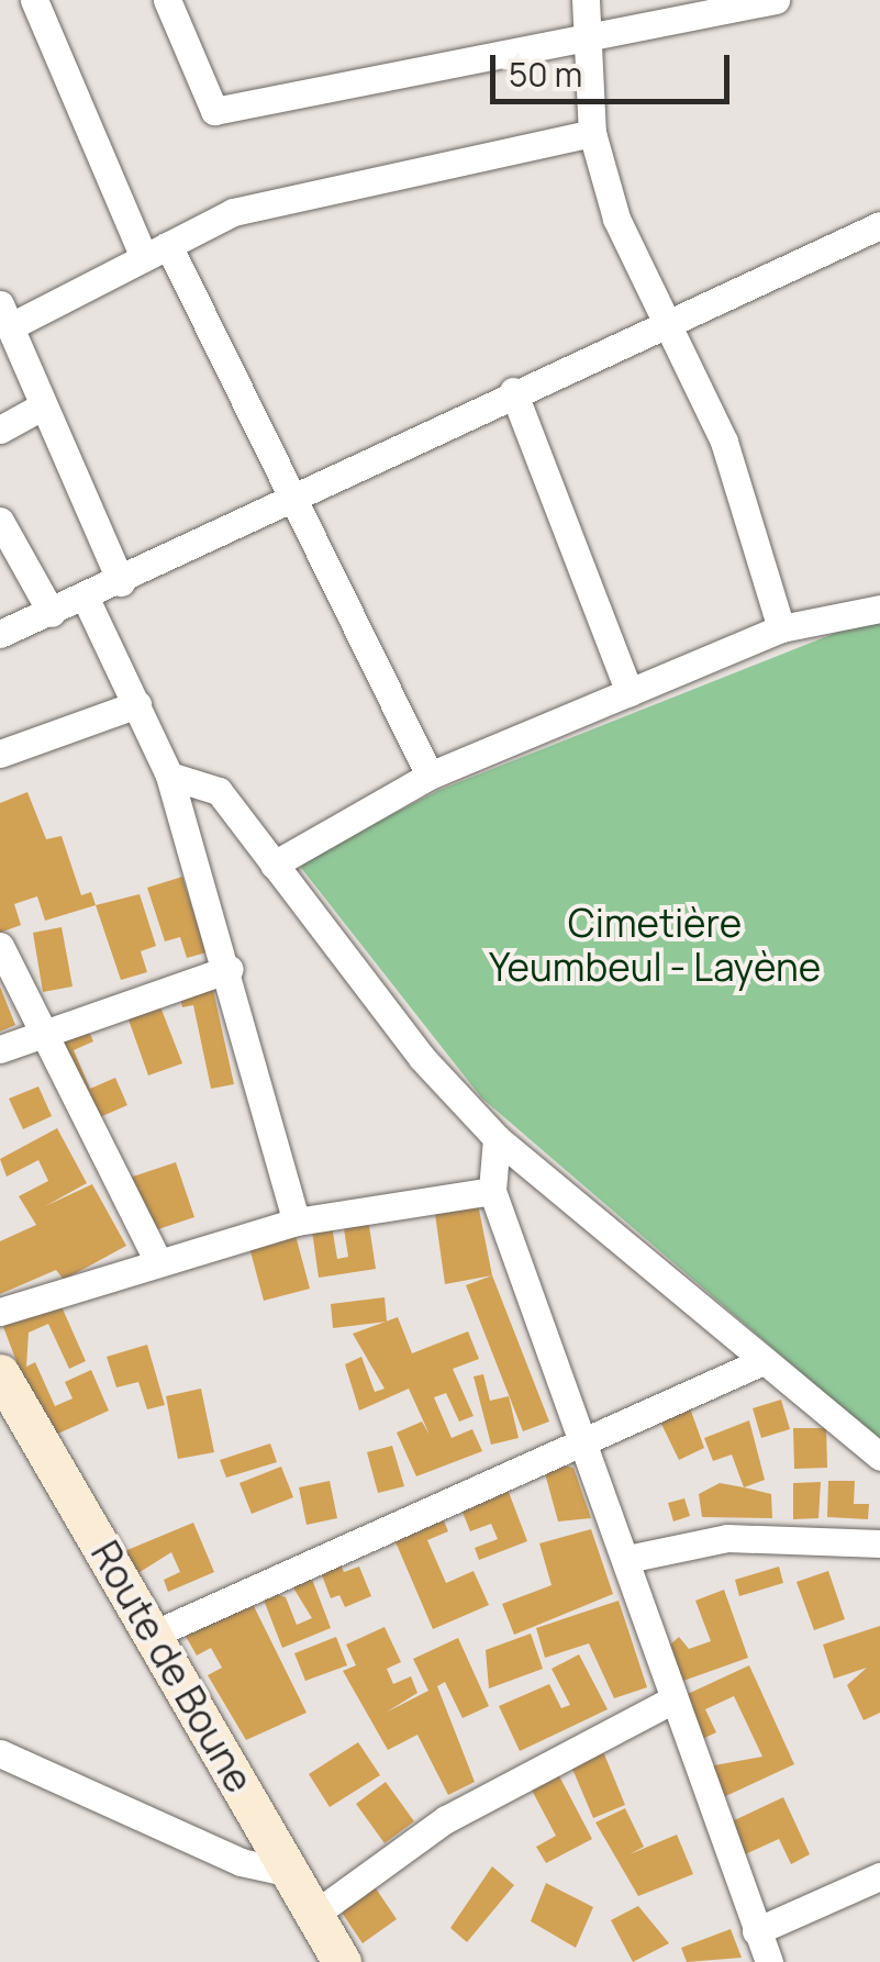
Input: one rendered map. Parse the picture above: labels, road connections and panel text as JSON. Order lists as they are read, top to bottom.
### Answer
{
  "streets": {
    "street": ["Route de Boune"]
  },
  "parks": ["Cimetière Yeumbeul - Layène"],
  "scale_bar": "50 m"
}
